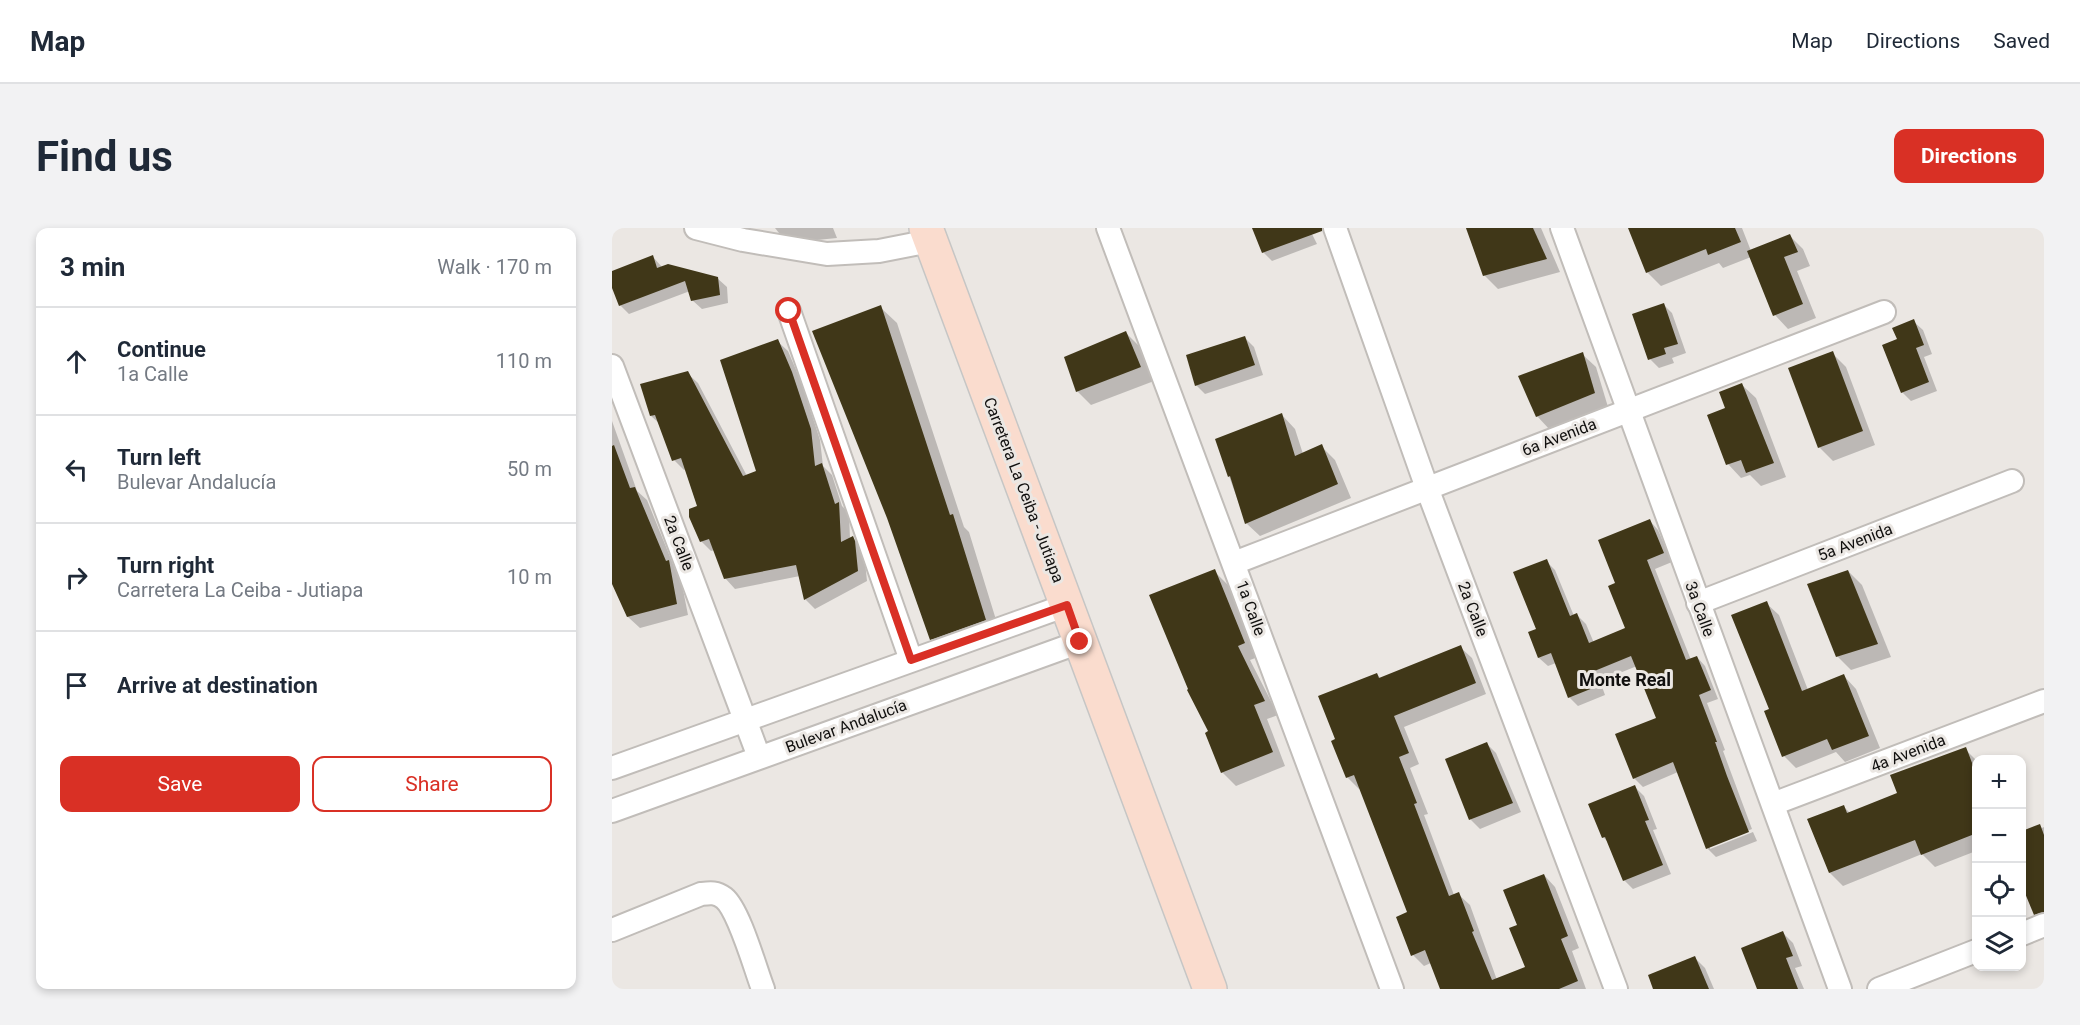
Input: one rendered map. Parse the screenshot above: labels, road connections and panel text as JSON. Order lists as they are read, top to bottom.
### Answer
{
  "streets": {
    "main road": ["Carretera La Ceiba - Jutiapa"],
    "street": [
      "6a Avenida",
      "5a Avenida",
      "2a Calle",
      "1a Calle",
      "3a Calle",
      "Bulevar Andalucía",
      "4a Avenida"
    ]
  },
  "crossings": [
    ["6a Avenida", "2a Calle"],
    ["6a Avenida", "1a Calle"],
    ["6a Avenida", "3a Calle"],
    ["Carretera La Ceiba - Jutiapa", "Bulevar Andalucía"],
    ["5a Avenida", "3a Calle"],
    ["2a Calle", "Bulevar Andalucía"],
    ["3a Calle", "4a Avenida"]
  ],
  "districts": ["Monte Real"],
  "page": {
    "header": "Map",
    "nav": ["Map", "Directions", "Saved"],
    "buttons": [
      "Directions",
      ["Save", "Share"]
    ],
    "title": "Find us",
    "heading": ["3 min", "Walk · 170 m"],
    "list": [
      ["Continue", "1a Calle", "110 m"],
      ["Turn left", "Bulevar Andalucía", "50 m"],
      ["Turn right", "Carretera La Ceiba - Jutiapa", "10 m"],
      "Arrive at destination"
    ],
    "map_buttons": ["+", "−"]
  }
}
